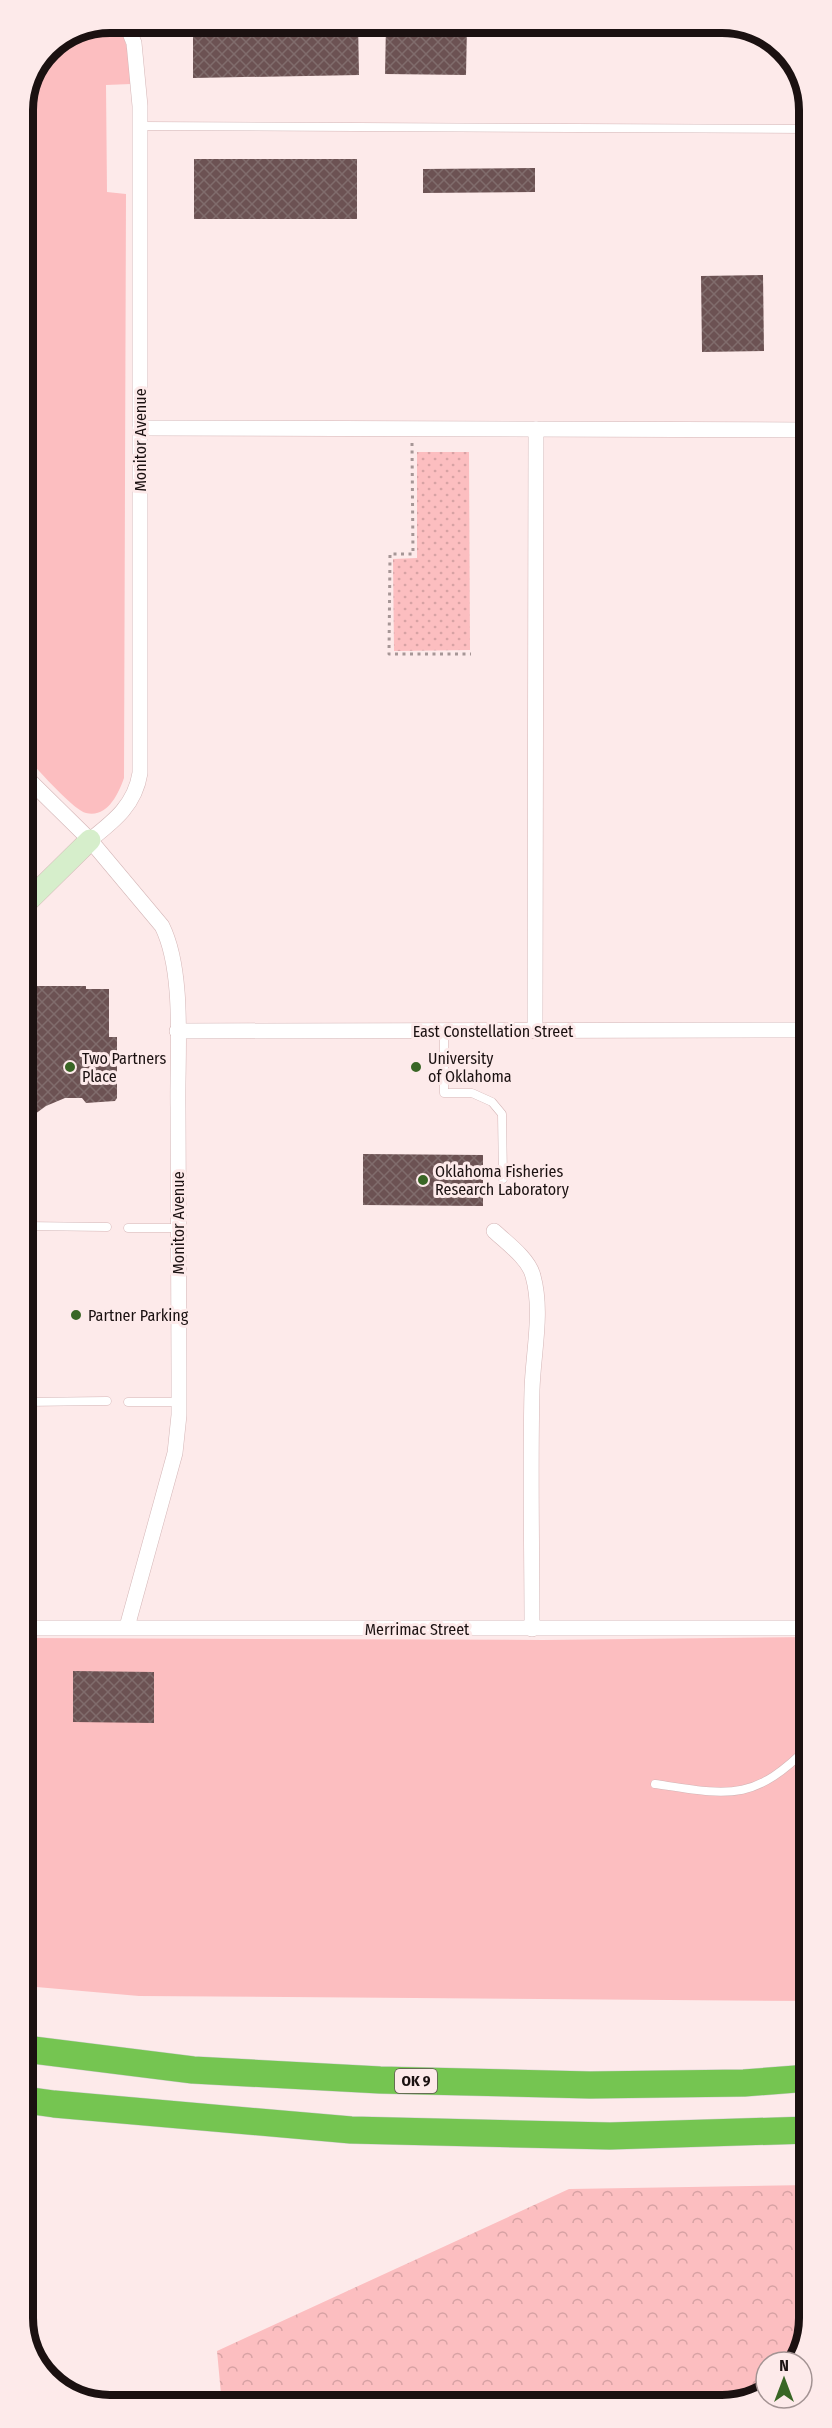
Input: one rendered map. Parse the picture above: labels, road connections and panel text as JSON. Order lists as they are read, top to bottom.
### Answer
{
  "streets": {
    "highway": ["OK 9"],
    "street": ["Monitor Avenue", "East Constellation Street", "Merrimac Street"]
  },
  "crossings": [
    ["Monitor Avenue", "East Constellation Street"],
    ["Monitor Avenue", "Merrimac Street"]
  ],
  "places": [
    "Two Partners Place",
    "University of Oklahoma",
    "Oklahoma Fisheries Research Laboratory",
    "Partner Parking"
  ],
  "north": "top"
}
